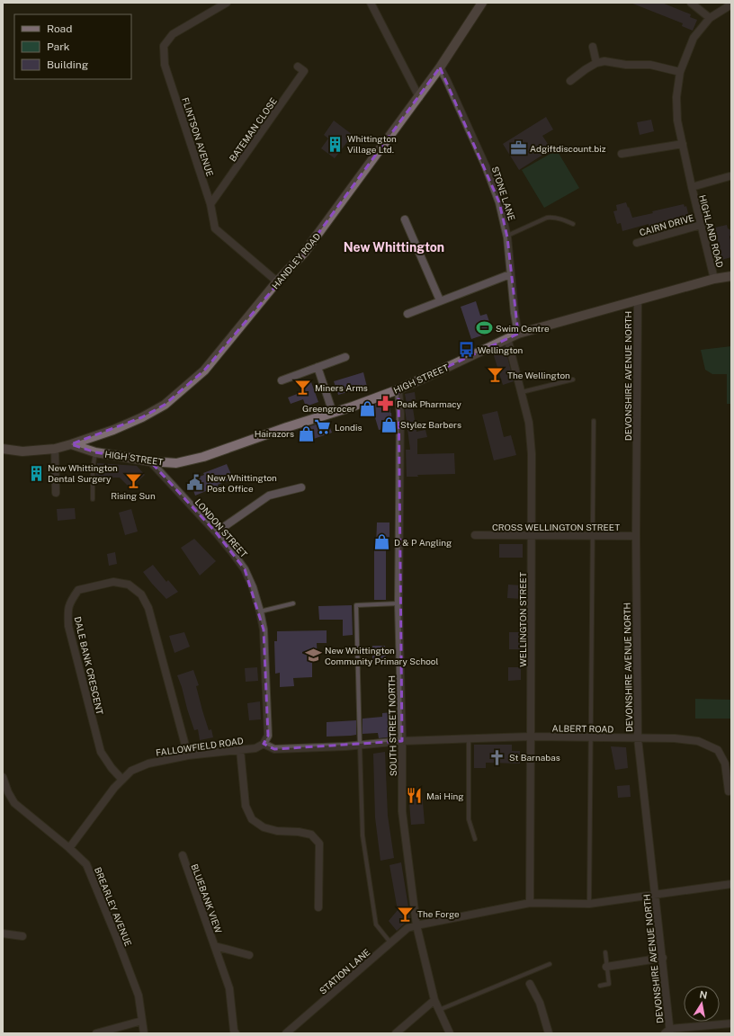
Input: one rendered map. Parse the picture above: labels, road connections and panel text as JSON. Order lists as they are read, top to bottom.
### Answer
{
  "streets": {
    "street": [
      "BATEMAN CLOSE",
      "FLINTSON AVENUE",
      "STONE LANE",
      "CAIRN DRIVE",
      "HIGHLAND ROAD",
      "HANDLEY ROAD",
      "DEVONSHIRE AVENUE NORTH",
      "HIGH STREET",
      "CROSS WELLINGTON STREET",
      "LONDON STREET",
      "WELLINGTON STREET",
      "DALE BANK CRESCENT",
      "SOUTH STREET NORTH",
      "ALBERT ROAD",
      "FALLOWFIELD ROAD",
      "BLUEBANK VIEW",
      "BREARLEY AVENUE",
      "STATION LANE"
    ]
  },
  "crossings": [
    ["BATEMAN CLOSE", "FLINTSON AVENUE"],
    ["FLINTSON AVENUE", "HANDLEY ROAD"],
    ["STONE LANE", "HANDLEY ROAD"],
    ["STONE LANE", "HIGH STREET"],
    ["CAIRN DRIVE", "HIGHLAND ROAD"],
    ["HIGHLAND ROAD", "HIGH STREET"],
    ["HANDLEY ROAD", "HIGH STREET"],
    ["DEVONSHIRE AVENUE NORTH", "HIGH STREET"],
    ["DEVONSHIRE AVENUE NORTH", "CROSS WELLINGTON STREET"],
    ["DEVONSHIRE AVENUE NORTH", "ALBERT ROAD"],
    ["DEVONSHIRE AVENUE NORTH", "STATION LANE"],
    ["HIGH STREET", "LONDON STREET"],
    ["HIGH STREET", "WELLINGTON STREET"],
    ["HIGH STREET", "SOUTH STREET NORTH"],
    ["CROSS WELLINGTON STREET", "WELLINGTON STREET"],
    ["LONDON STREET", "ALBERT ROAD"],
    ["LONDON STREET", "FALLOWFIELD ROAD"],
    ["WELLINGTON STREET", "ALBERT ROAD"],
    ["WELLINGTON STREET", "STATION LANE"],
    ["DALE BANK CRESCENT", "FALLOWFIELD ROAD"],
    ["SOUTH STREET NORTH", "ALBERT ROAD"],
    ["SOUTH STREET NORTH", "STATION LANE"],
    ["ALBERT ROAD", "FALLOWFIELD ROAD"],
    ["FALLOWFIELD ROAD", "BREARLEY AVENUE"]
  ],
  "districts": ["New Whittington"],
  "places": {
    "building": ["Whittington Village Ltd.", "New Whittington Dental Surgery"],
    "office": ["Adgiftdiscount.biz"],
    "sports": ["Swim Centre"],
    "bus stop": ["Wellington"],
    "bar": [
      "The Wellington",
      "Miners Arms",
      "Rising Sun",
      "The Forge"
    ],
    "pharmacy": ["Peak Pharmacy"],
    "shop": [
      "Greengrocer",
      "Stylez Barbers",
      "Hairazors",
      "D & P Angling"
    ],
    "supermarket": ["Londis"],
    "public building": ["New Whittington Post Office"],
    "school or university": ["New Whittington Community Primary School"],
    "church": ["St Barnabas"],
    "restaurant": ["Mai Hing"]
  },
  "legend": ["Road", "Park", "Building"],
  "north": "top"
}
